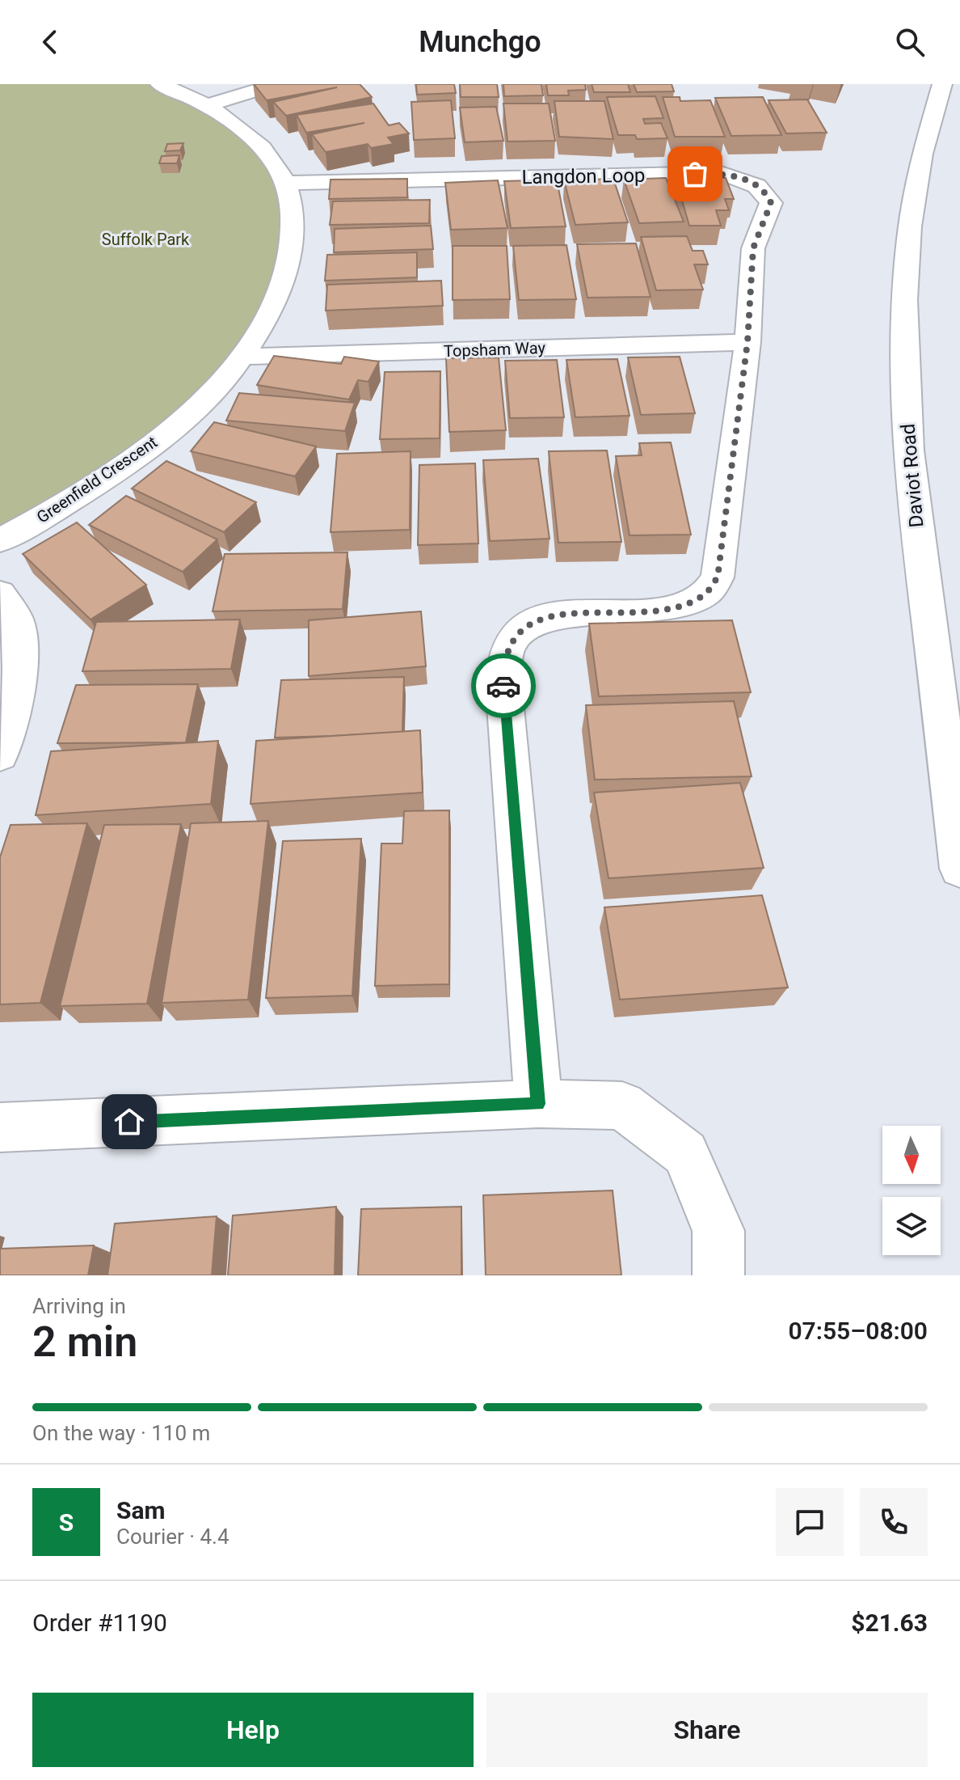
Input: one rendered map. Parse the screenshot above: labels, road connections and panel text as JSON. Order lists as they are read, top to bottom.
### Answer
{
  "streets": {
    "street": [
      "Langdon Loop",
      "Topsham Way",
      "Daviot Road",
      "Greenfield Crescent"
    ]
  },
  "crossings": [
    ["Langdon Loop", "Topsham Way"],
    ["Langdon Loop", "Greenfield Crescent"],
    ["Topsham Way", "Greenfield Crescent"]
  ],
  "parks": ["Suffolk Park"],
  "north": "bottom",
  "page": {
    "header": "Munchgo",
    "heading": ["2 min", "Arriving in", "07:55–08:00"],
    "panel": [
      "Sam",
      "Courier · 4.4",
      "Order #1190",
      "$21.63"
    ],
    "bar": "On the way · 110 m",
    "round": "S",
    "buttons": ["Help", "Share"]
  }
}
